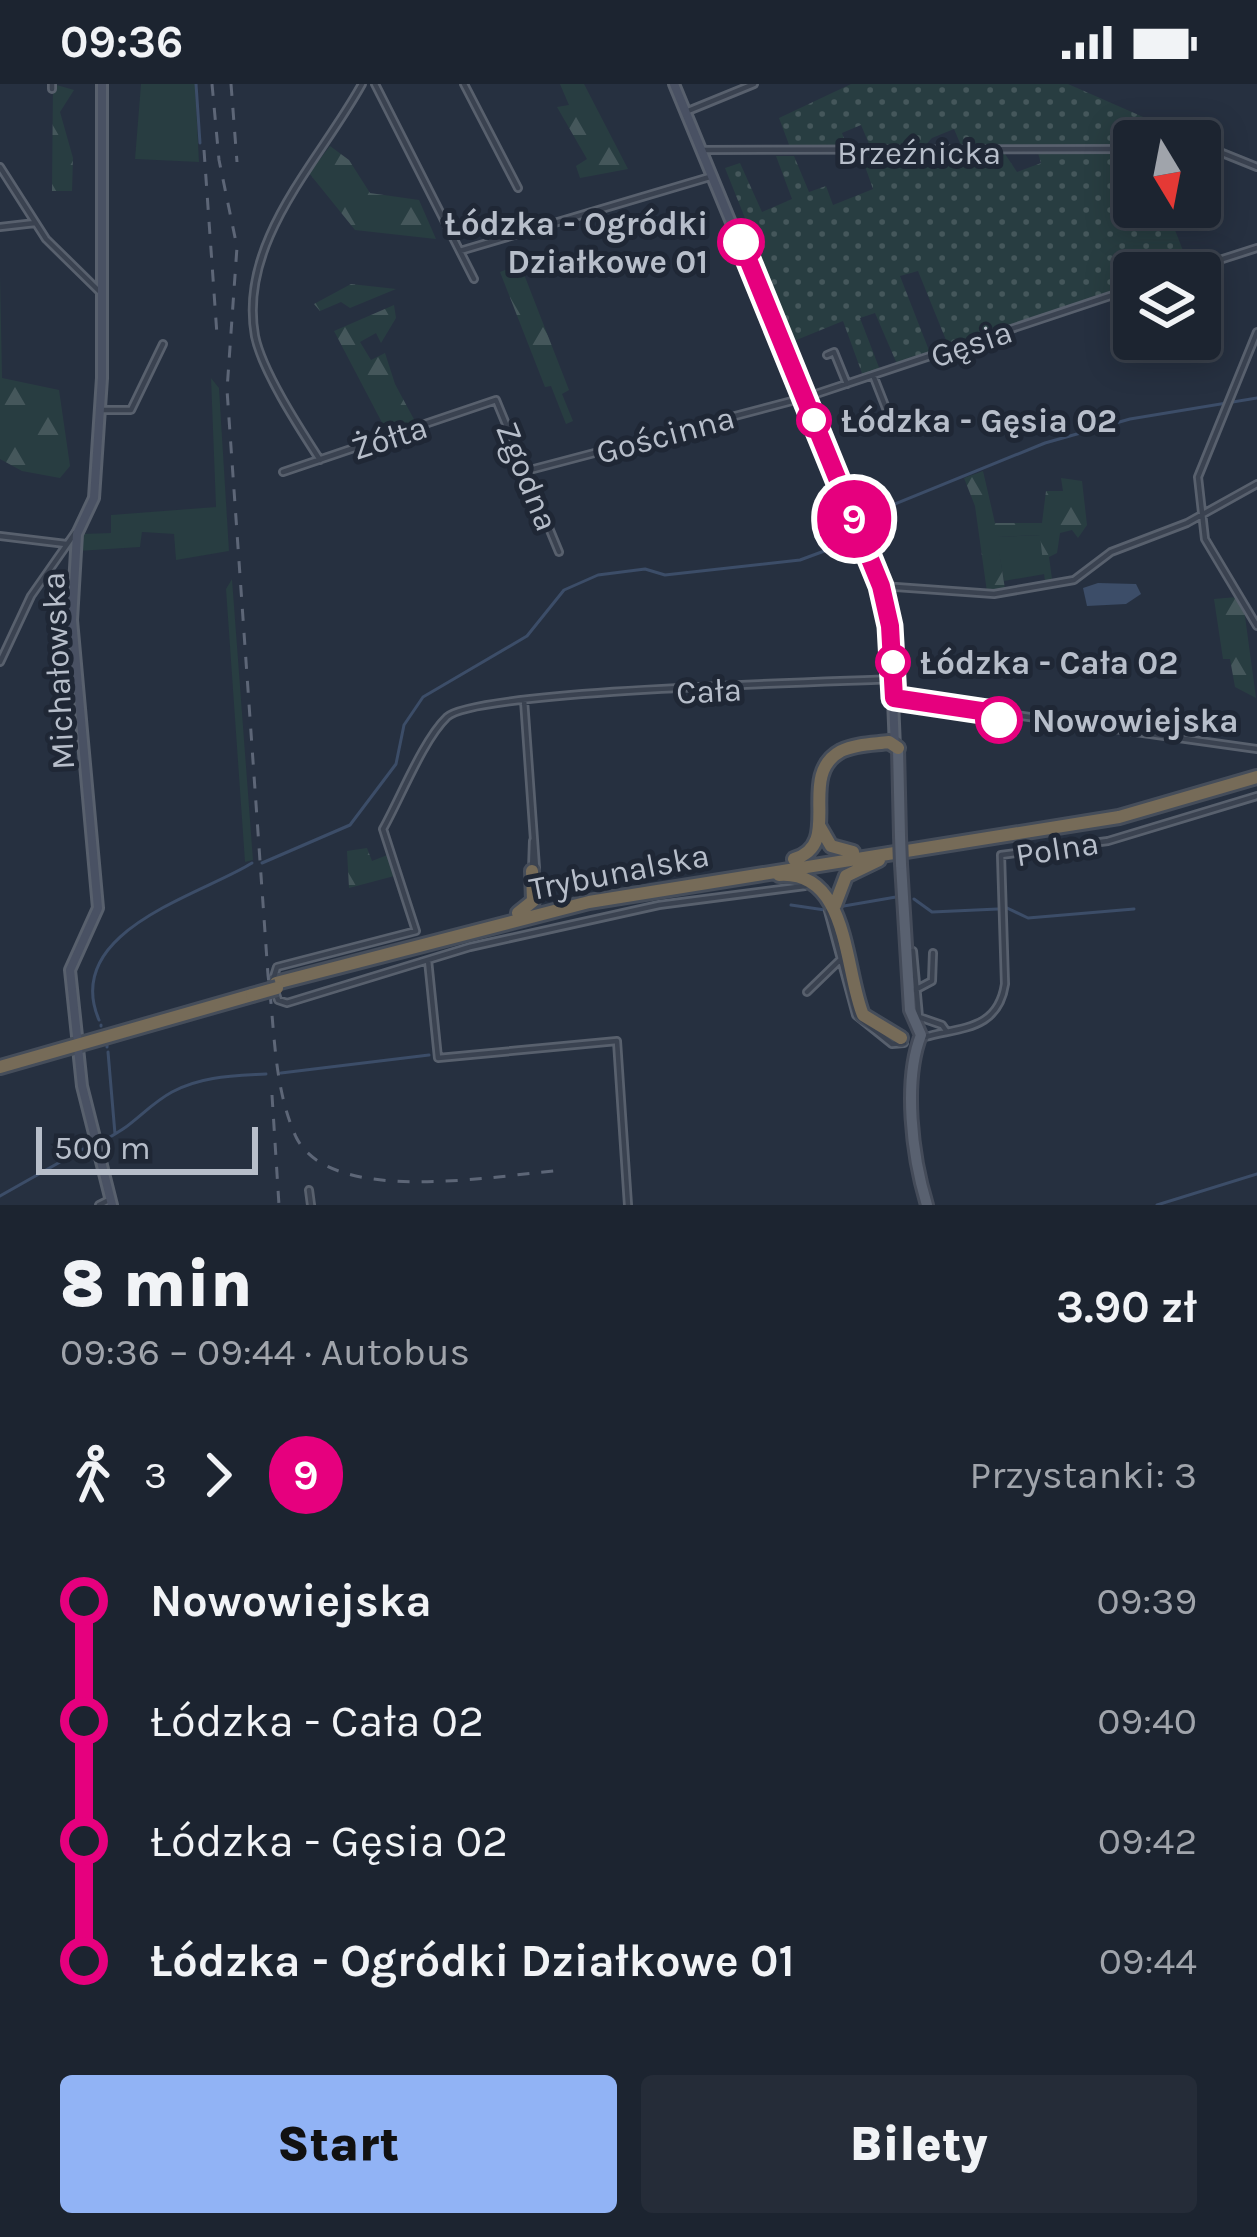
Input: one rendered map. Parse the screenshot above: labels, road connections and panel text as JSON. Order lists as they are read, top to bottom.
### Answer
{
  "streets": {
    "highway": ["Trybunalska"],
    "street": [
      "Brzeźnicka",
      "Gęsia",
      "Gościnna",
      "Żółta",
      "Zgodna",
      "Michałowska",
      "Cała",
      "Polna"
    ]
  },
  "crossings": [
    ["Gęsia", "Gościnna"],
    ["Gościnna", "Zgodna"],
    ["Żółta", "Zgodna"]
  ],
  "places": [
    "Łódzka - Ogródki Działkowe 01",
    "Łódzka - Gęsia 02",
    "Łódzka - Cała 02",
    "Nowowiejska"
  ],
  "lines": ["bus line 9"],
  "scale_bar": "500 m",
  "north": "bottom",
  "page": {
    "status": "09:36",
    "on_map": "9",
    "scale": "500 m",
    "heading": ["8 min", "09:36 – 09:44 · Autobus", "3.90 zł"],
    "legs": ["3", "9", "Przystanki: 3"],
    "list": [
      {
        "name": "Nowowiejska",
        "value": "09:39"
      },
      {
        "name": "Łódzka - Cała 02",
        "value": "09:40"
      },
      {
        "name": "Łódzka - Gęsia 02",
        "value": "09:42"
      },
      {
        "name": "Łódzka - Ogródki Działkowe 01",
        "value": "09:44"
      }
    ],
    "buttons": ["Start", "Bilety"]
  }
}
